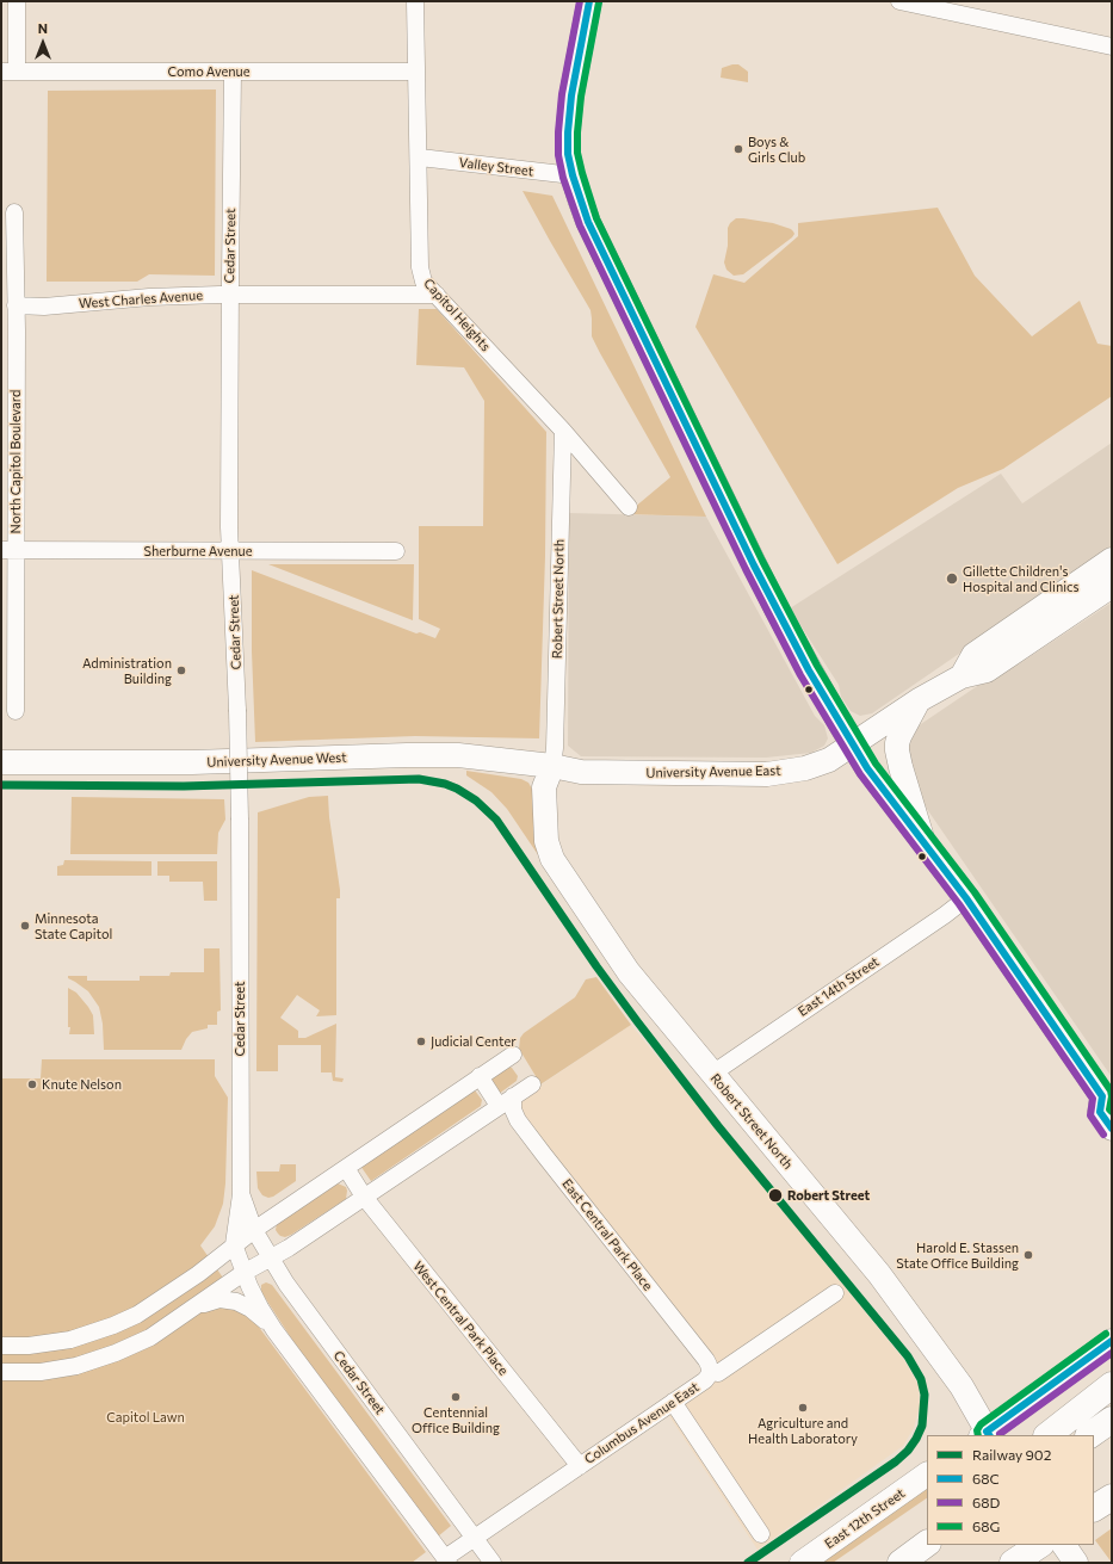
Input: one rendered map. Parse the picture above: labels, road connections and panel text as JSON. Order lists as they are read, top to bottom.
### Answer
{
  "streets": {
    "main road": [
      "Robert Street North",
      "University Avenue West",
      "University Avenue East",
      "East 12th Street"
    ],
    "street": [
      "Como Avenue",
      "Valley Street",
      "Cedar Street",
      "West Charles Avenue",
      "Capitol Heights",
      "North Capitol Boulevard",
      "Sherburne Avenue",
      "East 14th Street",
      "East Central Park Place",
      "West Central Park Place",
      "Columbus Avenue East"
    ]
  },
  "crossings": [
    ["Como Avenue", "Cedar Street"],
    ["Como Avenue", "Capitol Heights"],
    ["Valley Street", "Capitol Heights"],
    ["Cedar Street", "West Charles Avenue"],
    ["Cedar Street", "Sherburne Avenue"],
    ["Cedar Street", "Columbus Avenue East"],
    ["West Charles Avenue", "Capitol Heights"],
    ["West Charles Avenue", "North Capitol Boulevard"],
    ["Capitol Heights", "Robert Street North"],
    ["North Capitol Boulevard", "Sherburne Avenue"],
    ["Robert Street North", "University Avenue West"],
    ["Robert Street North", "University Avenue East"],
    ["Robert Street North", "East 14th Street"],
    ["University Avenue West", "University Avenue East"],
    ["East Central Park Place", "Columbus Avenue East"],
    ["West Central Park Place", "Columbus Avenue East"]
  ],
  "parks": ["Capitol Lawn"],
  "places": [
    "Boys & Girls Club",
    "Gillette Children's Hospital and Clinics",
    "Administration Building",
    "Minnesota State Capitol",
    "Judicial Center",
    "Knute Nelson",
    "Robert Street",
    "Harold E. Stassen State Office Building",
    "Centennial Office Building",
    "Agriculture and Health Laboratory"
  ],
  "lines": [
    "transit line 68C",
    "transit line 68D",
    "transit line 68G",
    "rail line 902"
  ],
  "legend": [
    "Railway 902",
    "68C",
    "68D",
    "68G"
  ],
  "north": "top"
}
